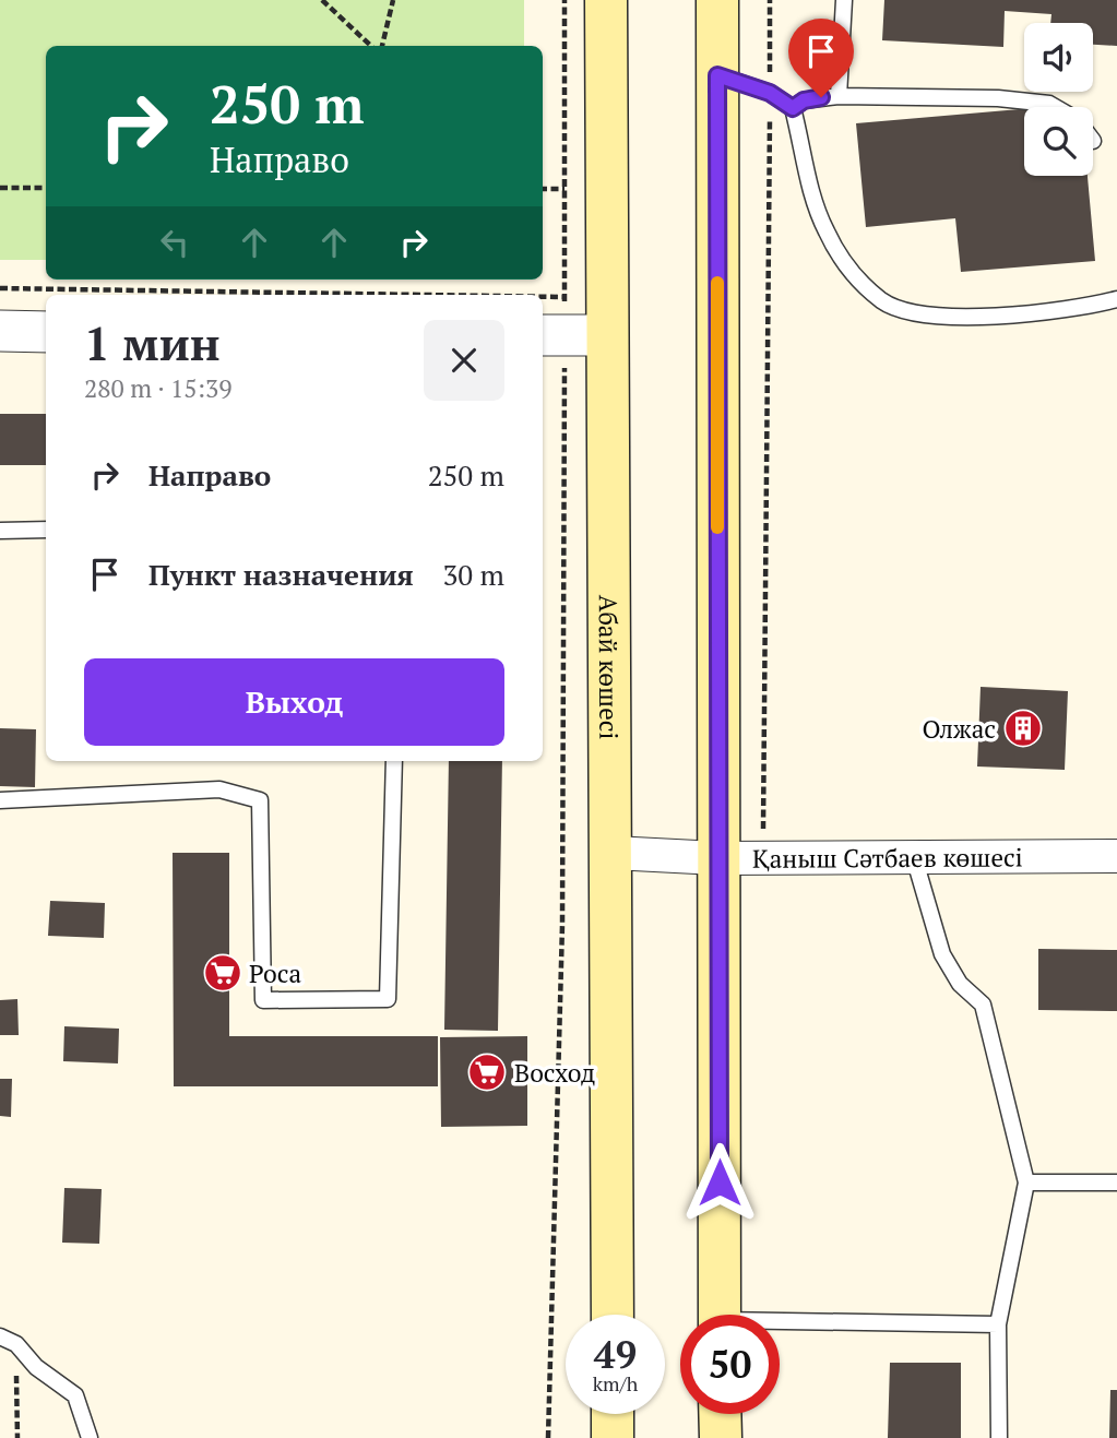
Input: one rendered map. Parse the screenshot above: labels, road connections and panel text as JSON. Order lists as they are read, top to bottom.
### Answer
{
  "streets": {
    "main road": ["Абай көшесі"],
    "street": ["Қаныш Сәтбаев көшесі"]
  },
  "crossings": [
    ["Абай көшесі", "Қаныш Сәтбаев көшесі"]
  ],
  "places": {
    "building": ["Олжас"],
    "supermarket": ["Роса", "Восход"]
  },
  "page": {
    "turn": ["250 m", "Направо"],
    "heading": ["1 мин", "280 m · 15:39"],
    "list": [
      {
        "name": "Направо",
        "value": "250 m"
      },
      {
        "name": "Пункт назначения",
        "value": "30 m"
      }
    ],
    "buttons": "Выход",
    "speed": "49 km/h",
    "limit": "50"
  }
}
